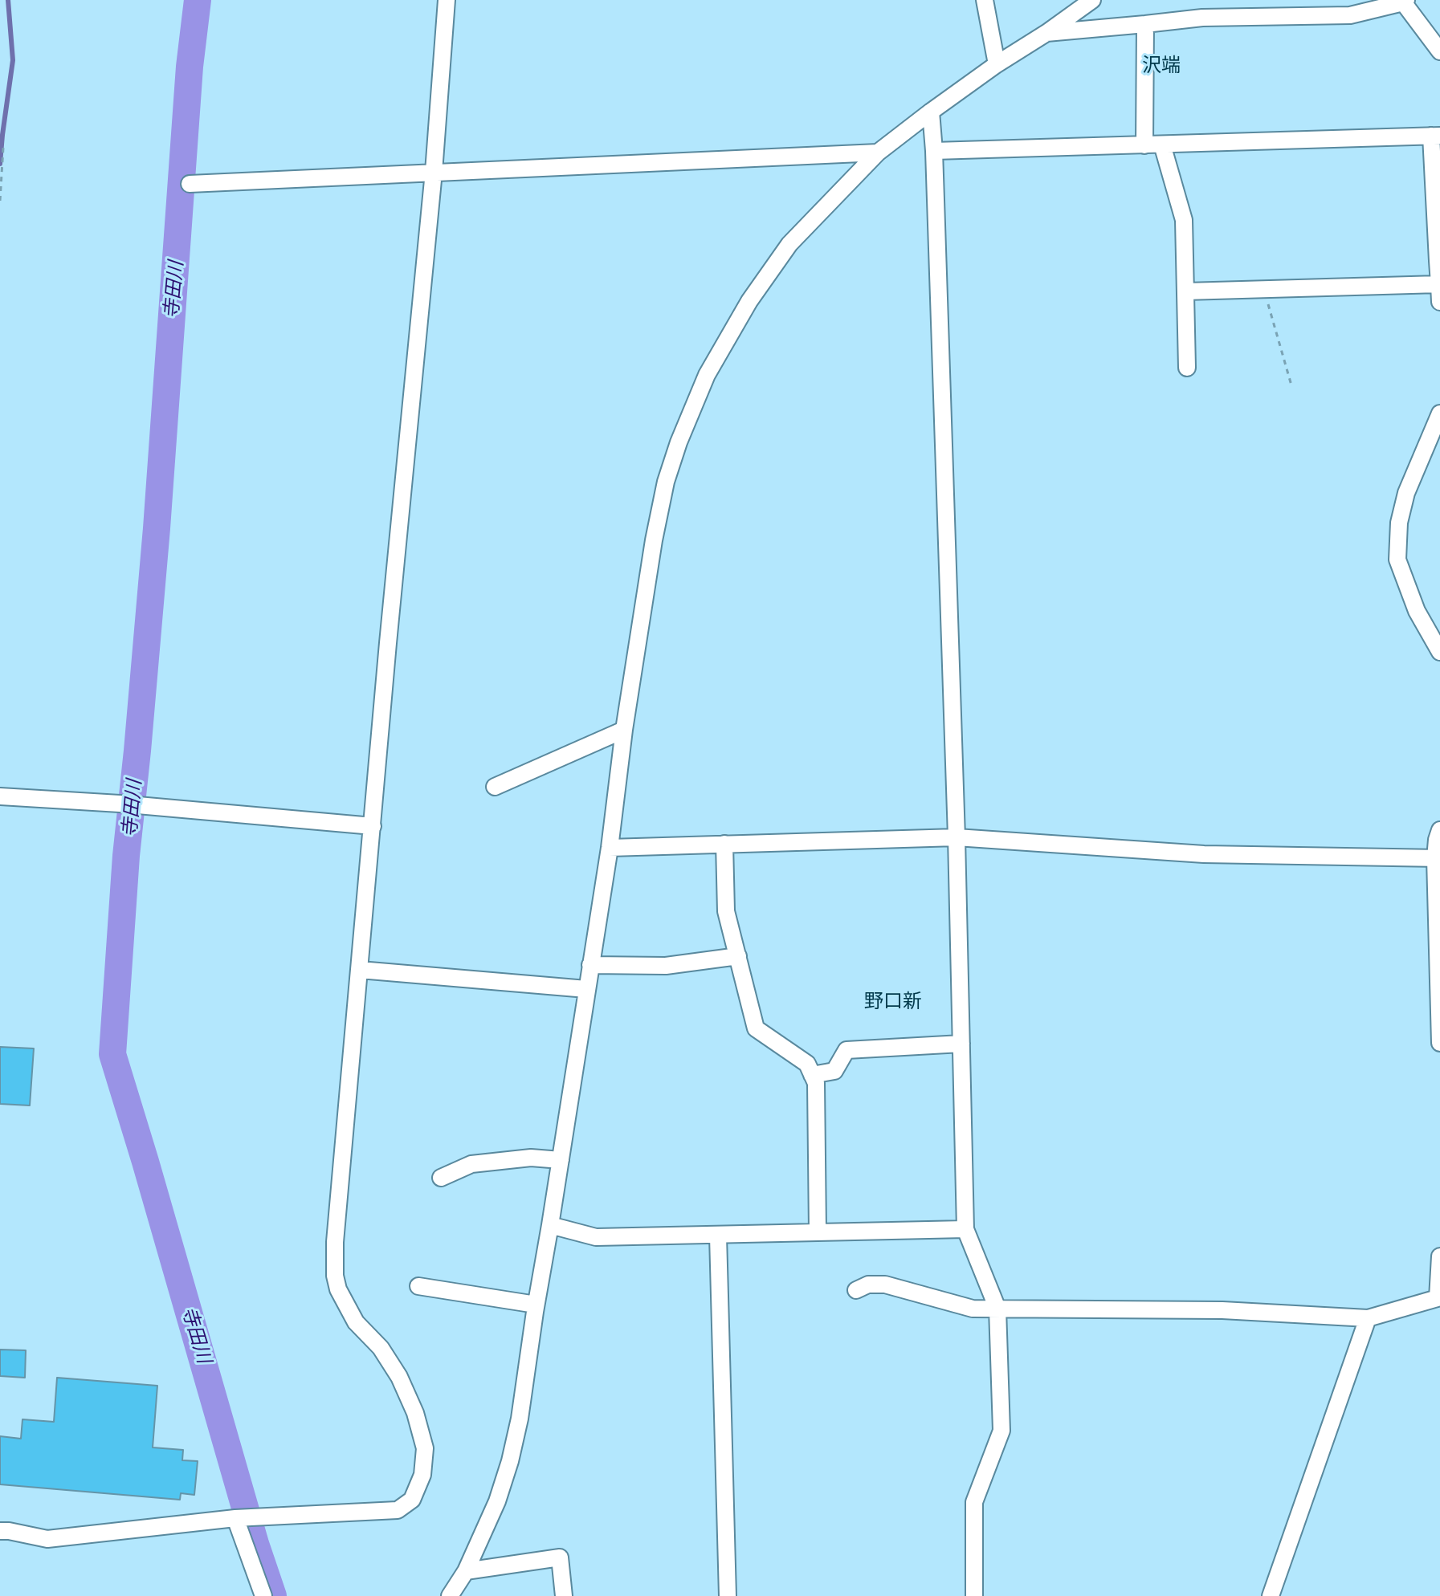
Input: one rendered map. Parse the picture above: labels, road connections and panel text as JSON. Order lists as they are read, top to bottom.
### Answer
{
  "districts": ["沢端", "野口新"],
  "water": ["寺田川"]
}
